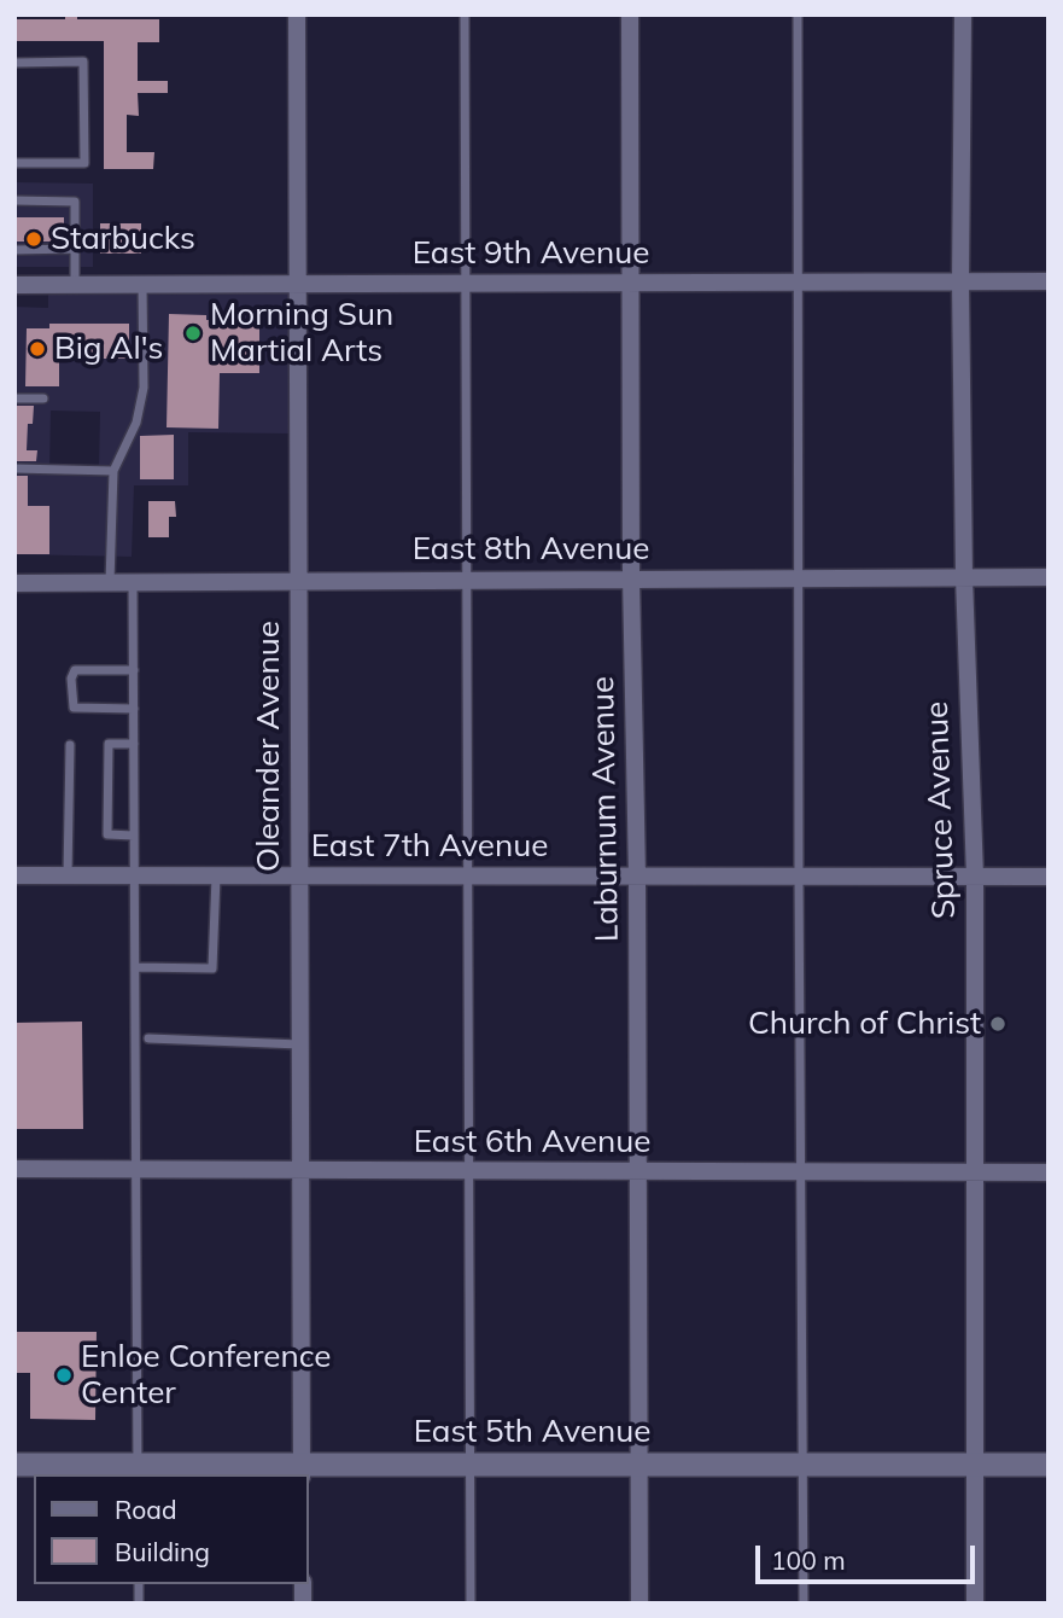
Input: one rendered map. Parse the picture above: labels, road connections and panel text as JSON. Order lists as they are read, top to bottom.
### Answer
{
  "streets": {
    "street": [
      "East 9th Avenue",
      "East 8th Avenue",
      "Oleander Avenue",
      "Laburnum Avenue",
      "Spruce Avenue",
      "East 7th Avenue",
      "East 6th Avenue",
      "East 5th Avenue"
    ]
  },
  "crossings": [
    ["East 9th Avenue", "Oleander Avenue"],
    ["East 9th Avenue", "Laburnum Avenue"],
    ["East 9th Avenue", "Spruce Avenue"],
    ["East 8th Avenue", "Oleander Avenue"],
    ["East 8th Avenue", "Laburnum Avenue"],
    ["East 8th Avenue", "Spruce Avenue"],
    ["Oleander Avenue", "East 7th Avenue"],
    ["Oleander Avenue", "East 6th Avenue"],
    ["Oleander Avenue", "East 5th Avenue"],
    ["Laburnum Avenue", "East 7th Avenue"],
    ["Laburnum Avenue", "East 6th Avenue"],
    ["Laburnum Avenue", "East 5th Avenue"],
    ["Spruce Avenue", "East 7th Avenue"],
    ["Spruce Avenue", "East 6th Avenue"],
    ["Spruce Avenue", "East 5th Avenue"]
  ],
  "places": [
    "Starbucks",
    "Morning Sun Martial Arts",
    "Big Al's",
    "Church of Christ",
    "Enloe Conference Center"
  ],
  "legend": ["Road", "Building"],
  "scale_bar": "100 m"
}
